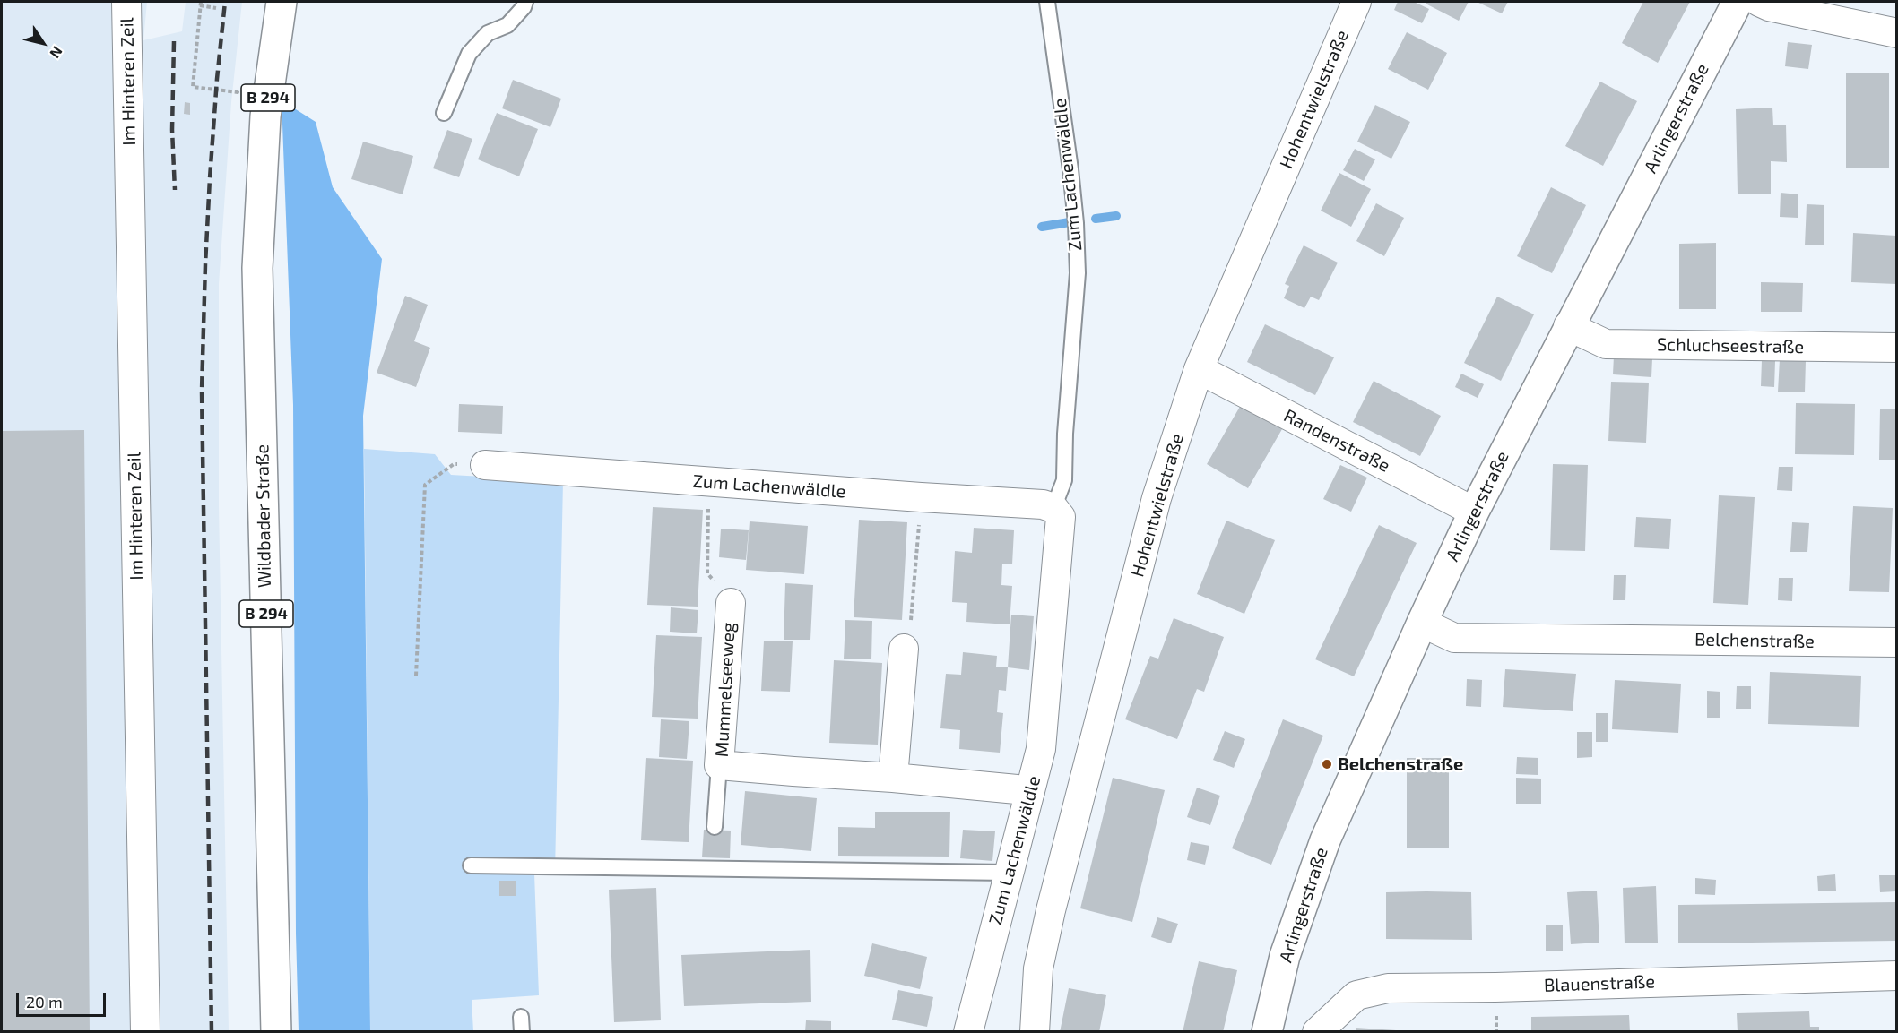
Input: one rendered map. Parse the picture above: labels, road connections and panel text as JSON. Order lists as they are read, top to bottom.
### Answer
{
  "streets": {
    "main road": ["B 294", "Arlingerstraße", "Wildbader Straße"],
    "street": [
      "Im Hinteren Zeil",
      "Hohentwielstraße",
      "Zum Lachenwäldle",
      "Schluchseestraße",
      "Randenstraße",
      "Belchenstraße",
      "Mummelseeweg",
      "Blauenstraße"
    ]
  },
  "crossings": [
    ["Hohentwielstraße", "Randenstraße"],
    ["Arlingerstraße", "Schluchseestraße"],
    ["Arlingerstraße", "Randenstraße"],
    ["Arlingerstraße", "Belchenstraße"],
    ["Zum Lachenwäldle", "Mummelseeweg"]
  ],
  "places": ["Belchenstraße"],
  "scale_bar": "20 m",
  "north": "bottom right"
}
